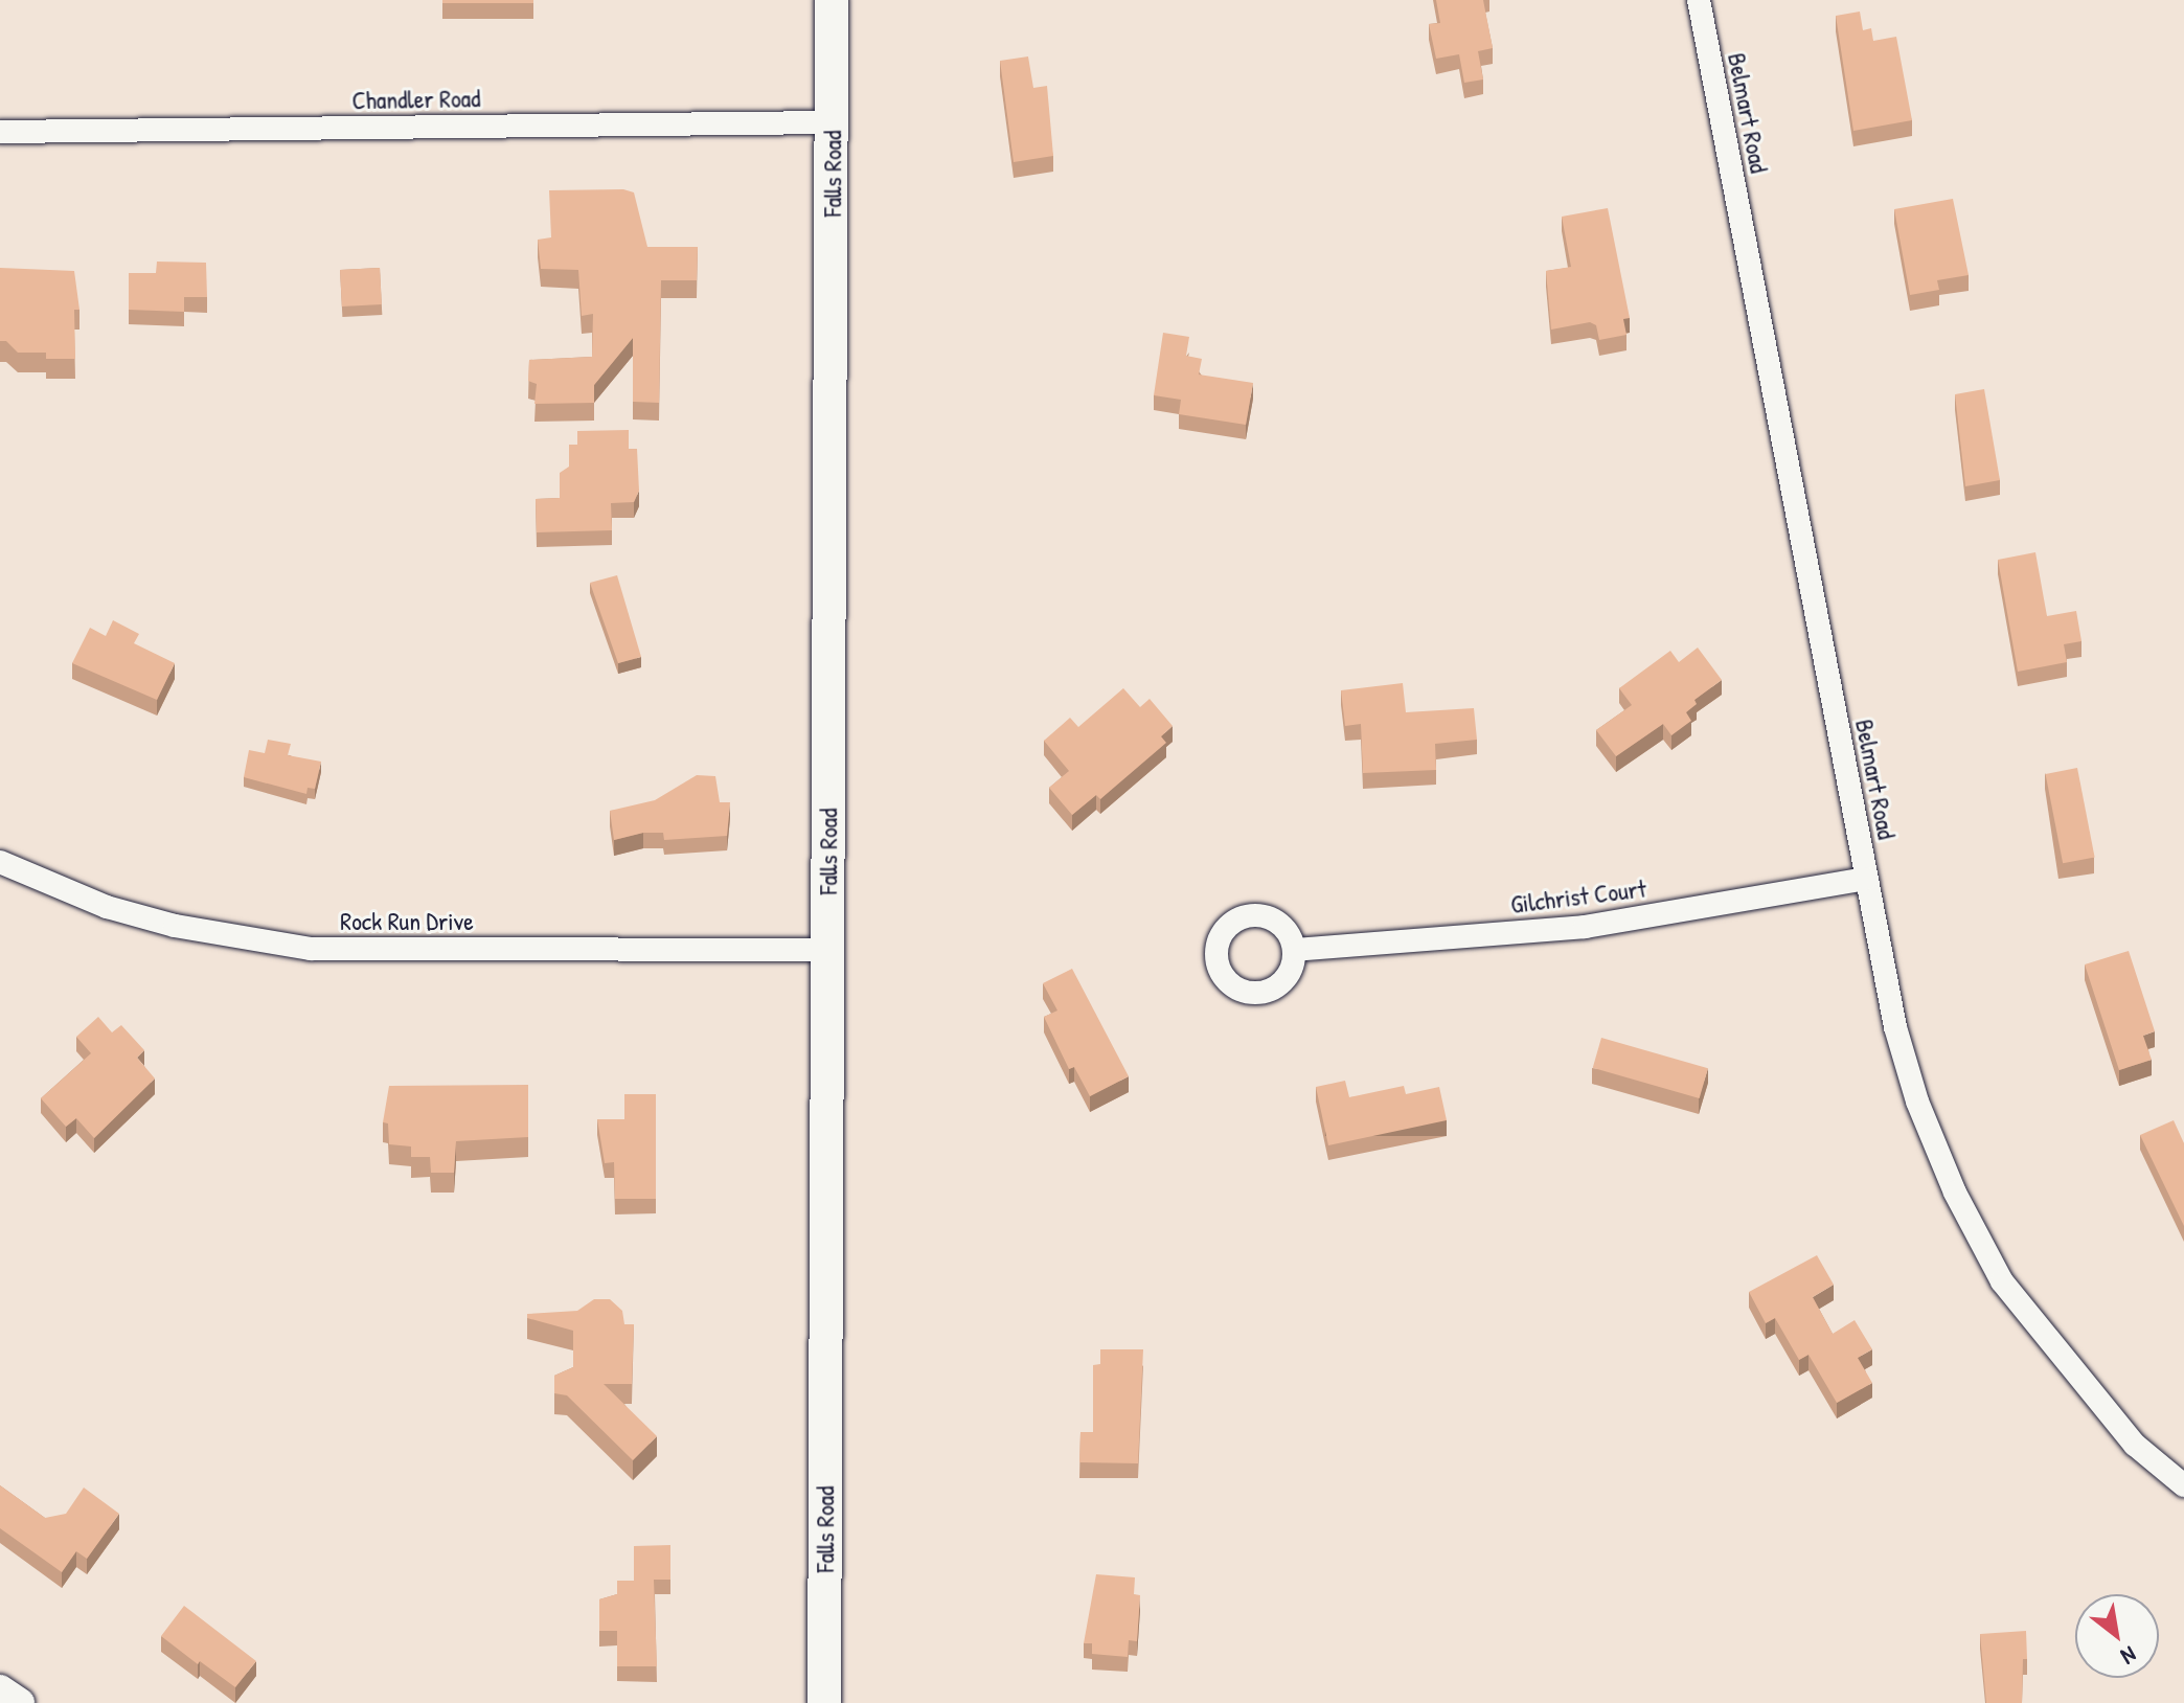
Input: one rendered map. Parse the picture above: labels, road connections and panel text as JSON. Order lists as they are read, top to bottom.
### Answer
{
  "streets": {
    "main road": ["Falls Road"],
    "street": [
      "Chandler Road",
      "Belmart Road",
      "Gilchrist Court",
      "Rock Run Drive"
    ]
  },
  "crossings": [
    ["Chandler Road", "Falls Road"],
    ["Belmart Road", "Gilchrist Court"],
    ["Falls Road", "Rock Run Drive"]
  ],
  "north": "bottom right"
}
